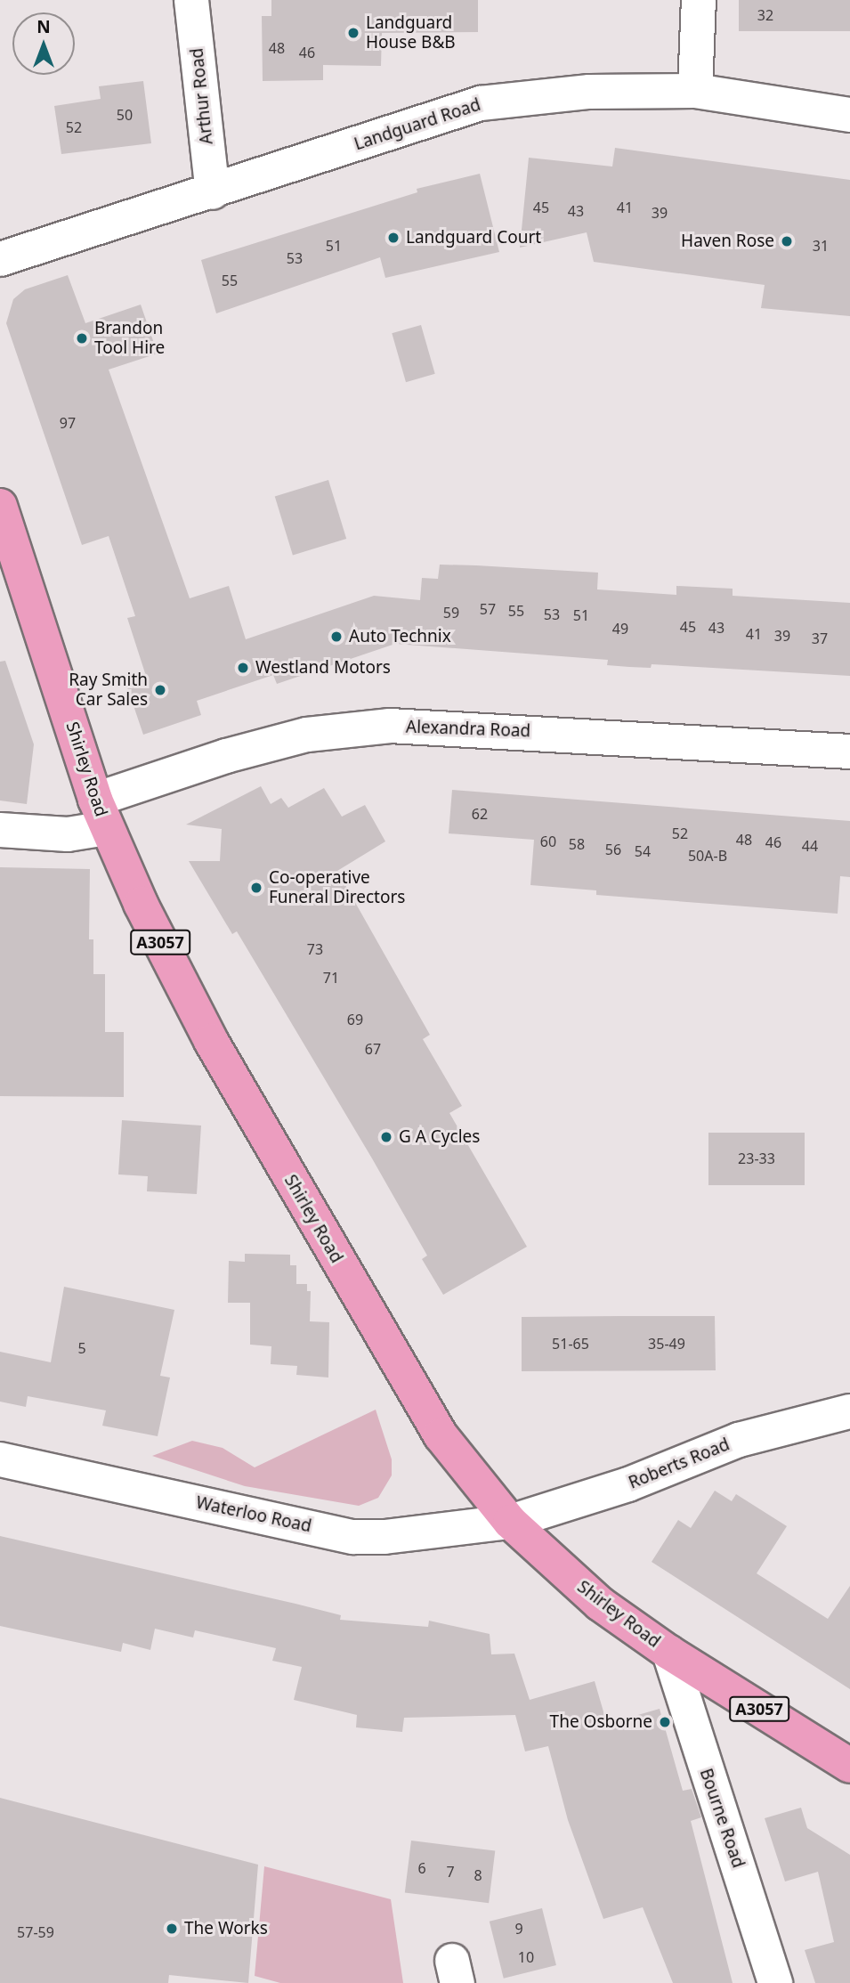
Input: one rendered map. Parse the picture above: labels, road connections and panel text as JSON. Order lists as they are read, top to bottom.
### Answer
{
  "streets": {
    "main road": ["Shirley Road", "A3057"],
    "street": [
      "Arthur Road",
      "Landguard Road",
      "Alexandra Road",
      "Roberts Road",
      "Waterloo Road",
      "Bourne Road"
    ]
  },
  "crossings": [
    ["Arthur Road", "Landguard Road"],
    ["Alexandra Road", "Shirley Road"],
    ["Shirley Road", "Roberts Road"],
    ["Shirley Road", "Waterloo Road"],
    ["Shirley Road", "Bourne Road"],
    ["Roberts Road", "Waterloo Road"]
  ],
  "places": [
    "Landguard House B&B",
    "Landguard Court",
    "Haven Rose",
    "Brandon Tool Hire",
    "Auto Technix",
    "Westland Motors",
    "Ray Smith Car Sales",
    "Co-operative Funeral Directors",
    "G A Cycles",
    "The Osborne",
    "The Works"
  ],
  "house_numbers": [
    "32",
    "48",
    "46",
    "50",
    "52",
    "45",
    "41",
    "43",
    "39",
    "51",
    "31",
    "53",
    "55",
    "97",
    "57",
    "55",
    "59",
    "53",
    "51",
    "45",
    "43",
    "49",
    "41",
    "39",
    "37",
    "62",
    "52",
    "48",
    "60",
    "46",
    "58",
    "44",
    "56",
    "54",
    "50A-B",
    "73",
    "71",
    "69",
    "67",
    "23-33",
    "51-65",
    "35-49",
    "5",
    "6",
    "7",
    "8",
    "9",
    "57-59",
    "10"
  ],
  "north": "top"
}
